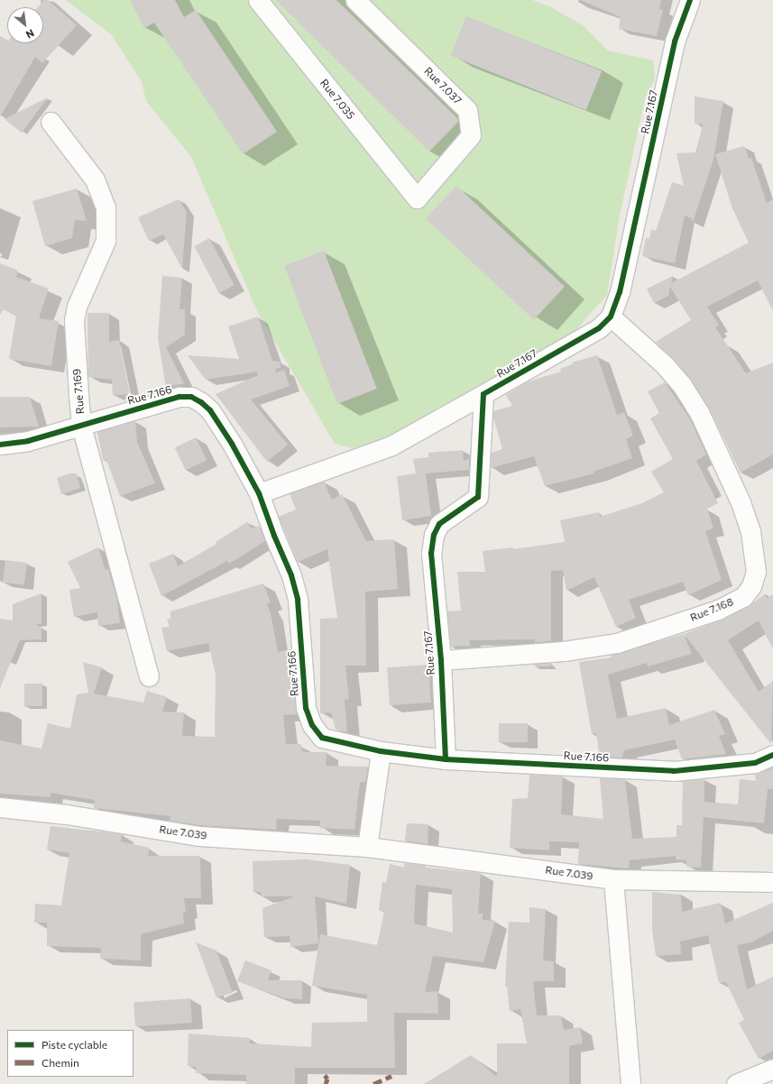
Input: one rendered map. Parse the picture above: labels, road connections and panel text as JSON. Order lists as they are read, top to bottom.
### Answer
{
  "streets": {
    "street": [
      "Rue 7.037",
      "Rue 7.035",
      "Rue 7.167",
      "Rue 7.169",
      "Rue 7.166",
      "Rue 7.168",
      "Rue 7.039"
    ]
  },
  "crossings": [
    ["Rue 7.037", "Rue 7.035"],
    ["Rue 7.167", "Rue 7.166"],
    ["Rue 7.167", "Rue 7.168"],
    ["Rue 7.169", "Rue 7.166"]
  ],
  "legend": ["Piste cyclable", "Chemin"],
  "north": "bottom right"
}
